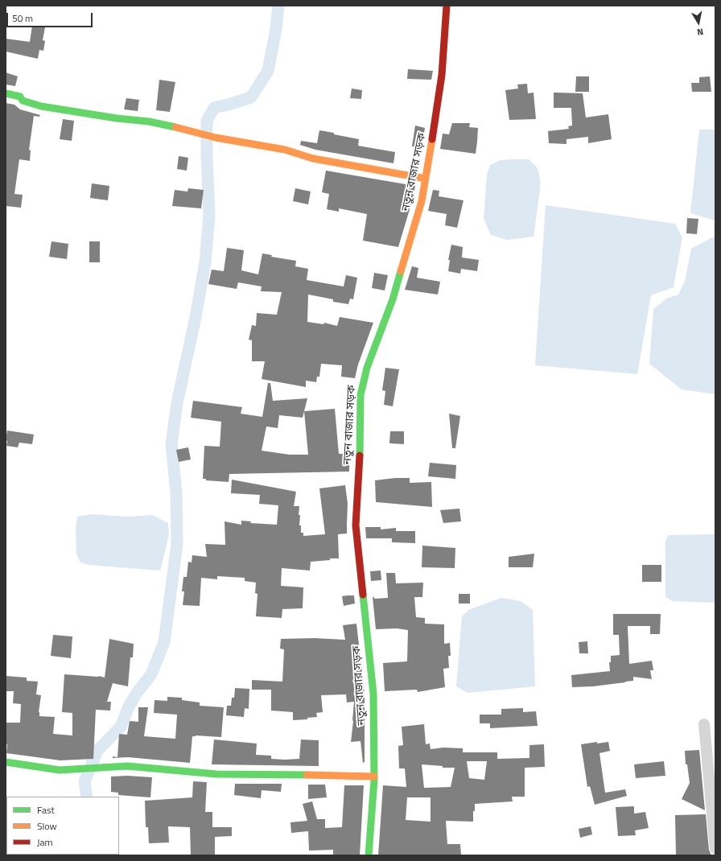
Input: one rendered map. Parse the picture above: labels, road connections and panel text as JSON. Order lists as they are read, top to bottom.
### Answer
{
  "streets": {
    "street": ["নতুন বাজার সড়ক"]
  },
  "legend": ["Fast", "Slow", "Jam"],
  "scale_bar": "50 m",
  "north": "bottom"
}
